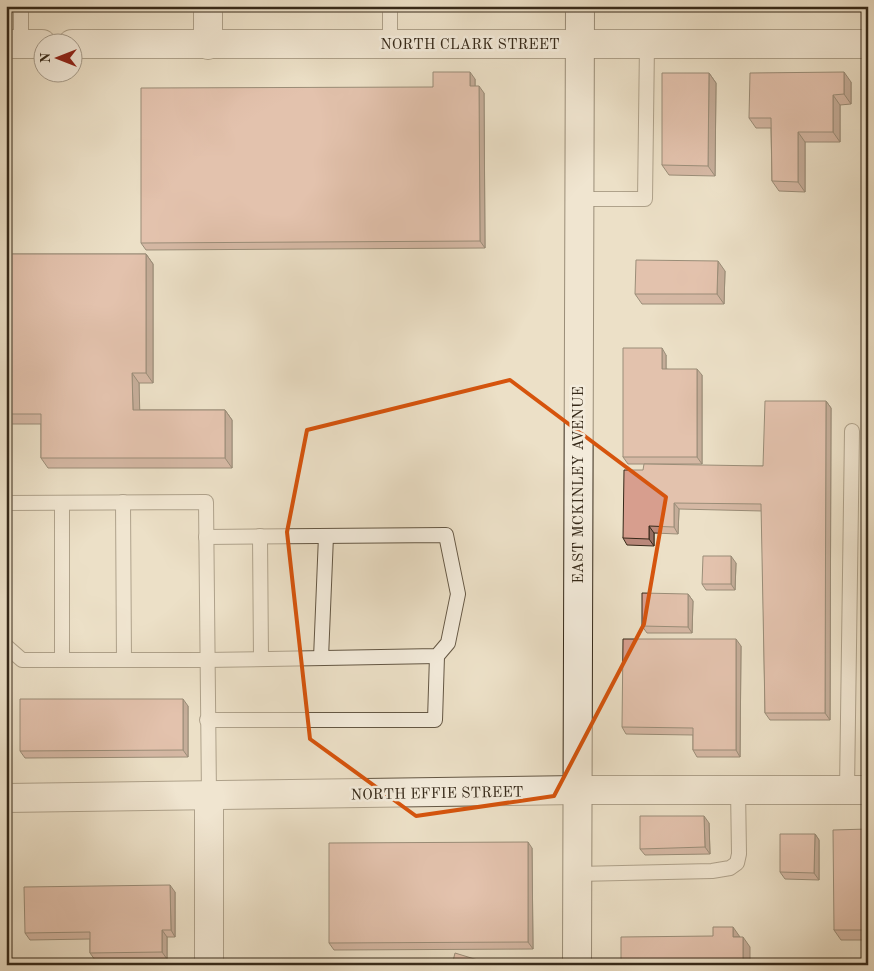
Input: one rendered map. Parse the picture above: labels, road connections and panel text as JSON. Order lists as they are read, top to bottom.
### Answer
{
  "streets": {
    "street": ["NORTH CLARK STREET", "EAST MCKINLEY AVENUE", "NORTH EFFIE STREET"]
  },
  "crossings": [
    ["NORTH CLARK STREET", "EAST MCKINLEY AVENUE"],
    ["EAST MCKINLEY AVENUE", "NORTH EFFIE STREET"]
  ],
  "north": "left"
}
